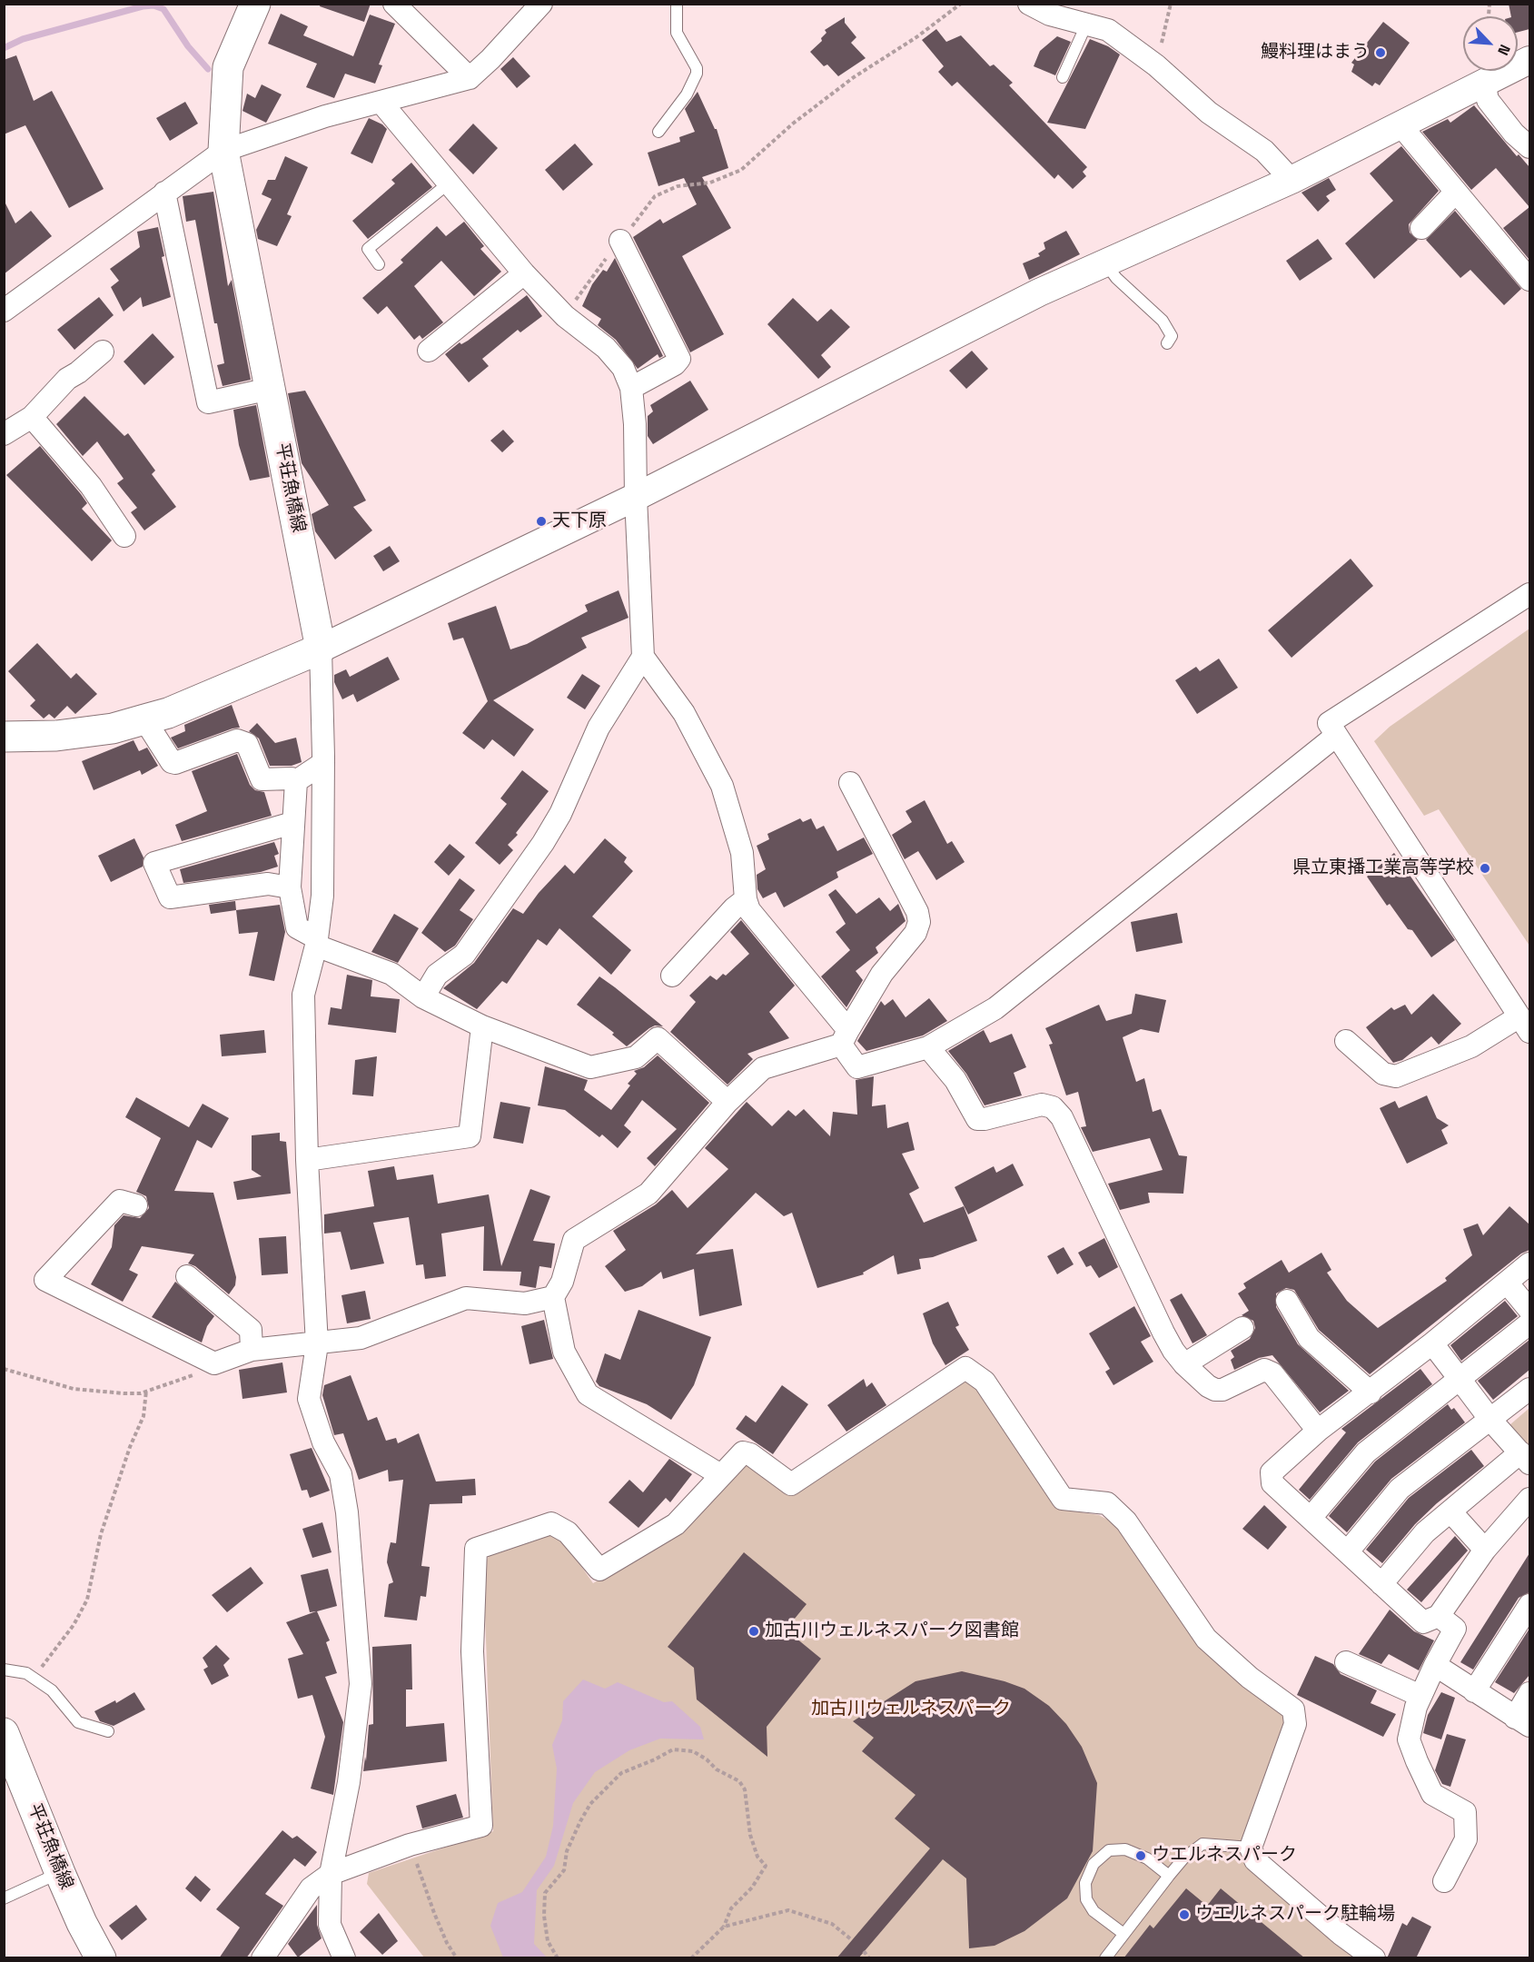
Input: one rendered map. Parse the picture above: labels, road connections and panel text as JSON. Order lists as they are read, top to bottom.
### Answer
{
  "streets": {
    "main road": ["平荘魚橋線"]
  },
  "parks": ["加古川ウェルネスパーク"],
  "places": [
    "鰻料理はまう",
    "天下原",
    "県立東播工業高等学校",
    "加古川ウェルネスパーク図書館",
    "ウエルネスパーク",
    "ウエルネスパーク駐輪場"
  ],
  "north": "bottom right"
}
